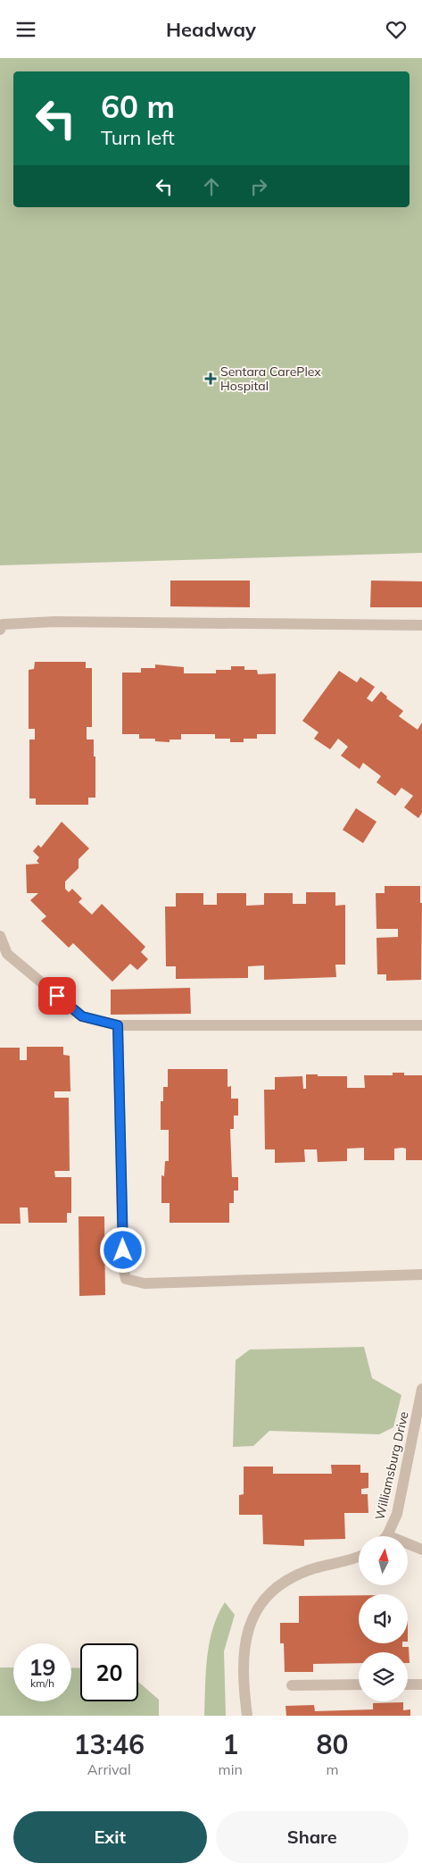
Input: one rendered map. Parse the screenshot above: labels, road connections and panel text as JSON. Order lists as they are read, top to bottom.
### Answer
{
  "streets": {
    "lane": ["Williamsburg Drive"]
  },
  "places": {
    "health": ["Sentara CarePlex Hospital"]
  },
  "north": "top",
  "page": {
    "header": "Headway",
    "turn": ["60 m", "Turn left"],
    "speed": "19 km/h",
    "limit": "20",
    "eta": [
      "13:46",
      "Arrival",
      "1",
      "min",
      "80",
      "m"
    ],
    "buttons": ["Exit", "Share"]
  }
}
